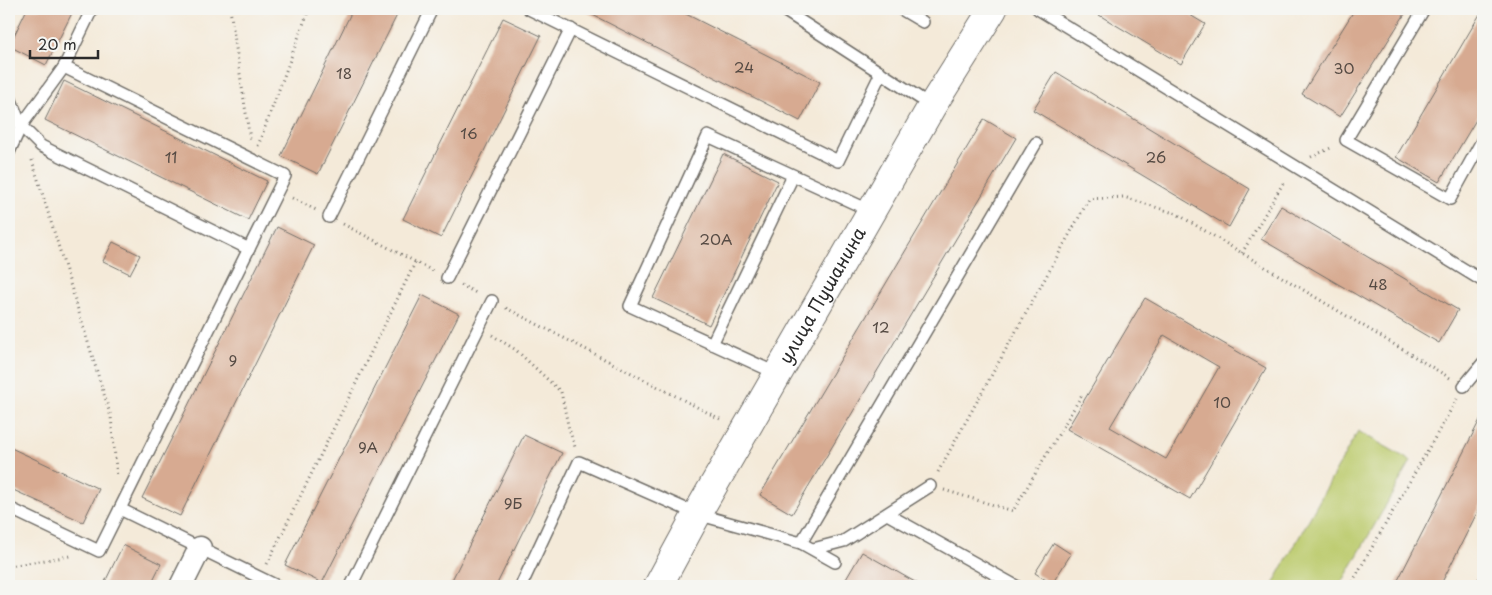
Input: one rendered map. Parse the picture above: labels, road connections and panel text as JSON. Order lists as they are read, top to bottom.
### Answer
{
  "streets": {
    "street": ["улица Пушанина"]
  },
  "house_numbers": [
    "24",
    "30",
    "18",
    "16",
    "11",
    "26",
    "20А",
    "48",
    "12",
    "9",
    "10",
    "9А",
    "9Б"
  ],
  "scale_bar": "20 m"
}
